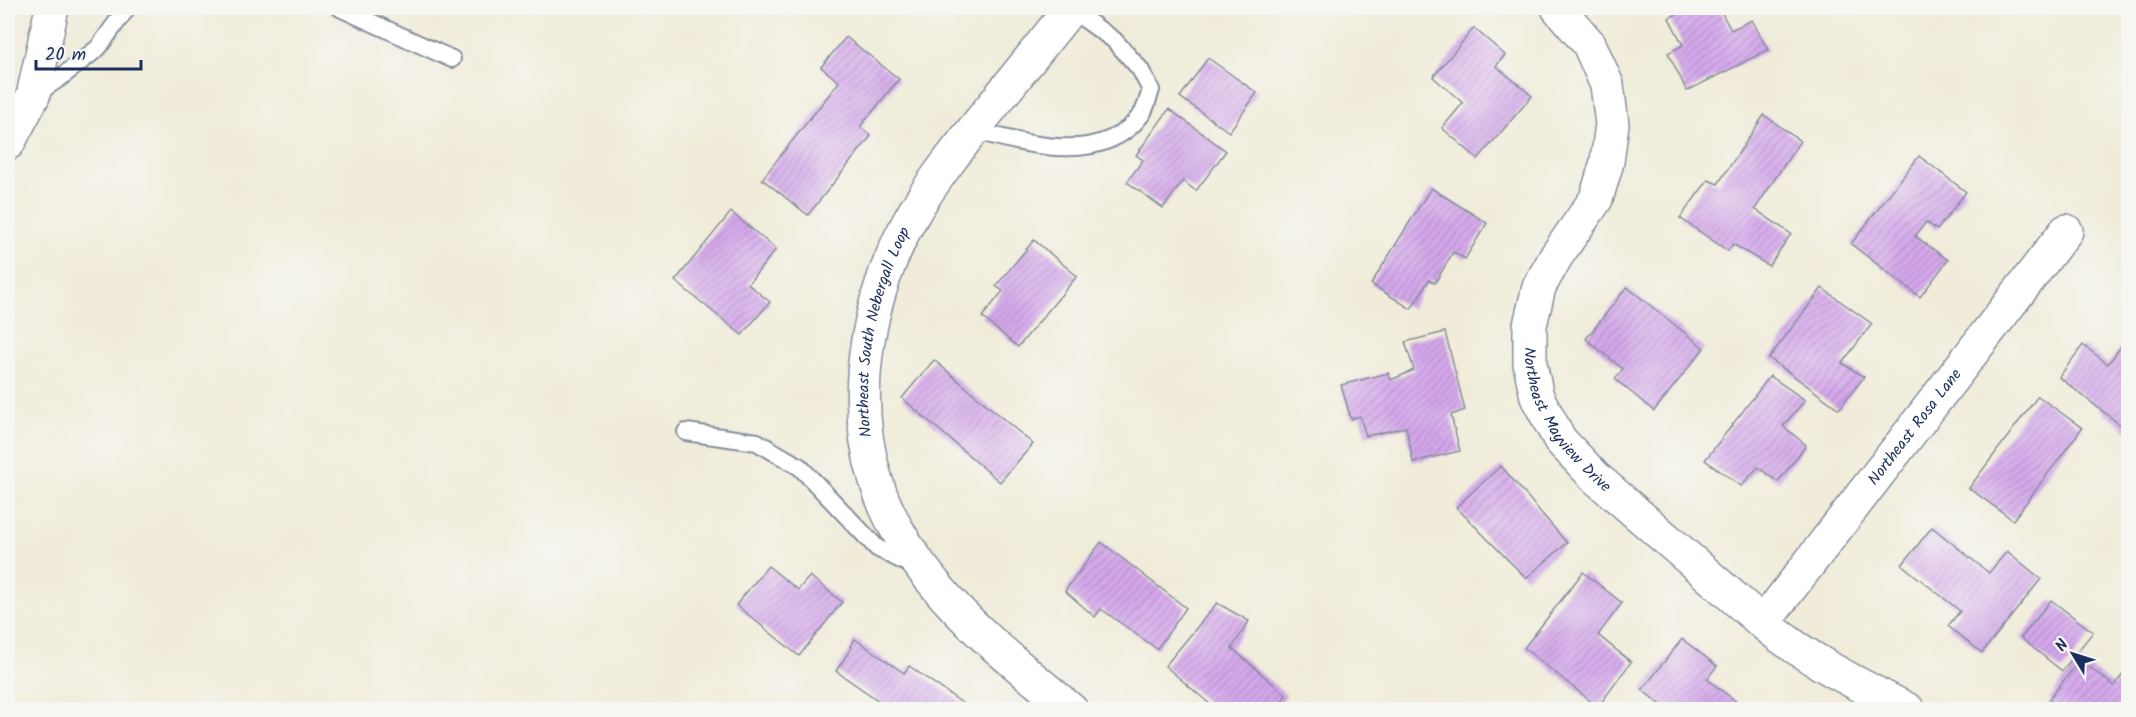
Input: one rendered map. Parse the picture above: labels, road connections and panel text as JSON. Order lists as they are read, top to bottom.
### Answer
{
  "streets": {
    "street": ["Northeast South Nebergall Loop", "Northeast Mayview Drive", "Northeast Rosa Lane"]
  },
  "crossings": [
    ["Northeast Mayview Drive", "Northeast Rosa Lane"]
  ],
  "scale_bar": "20 m",
  "north": "top left"
}
